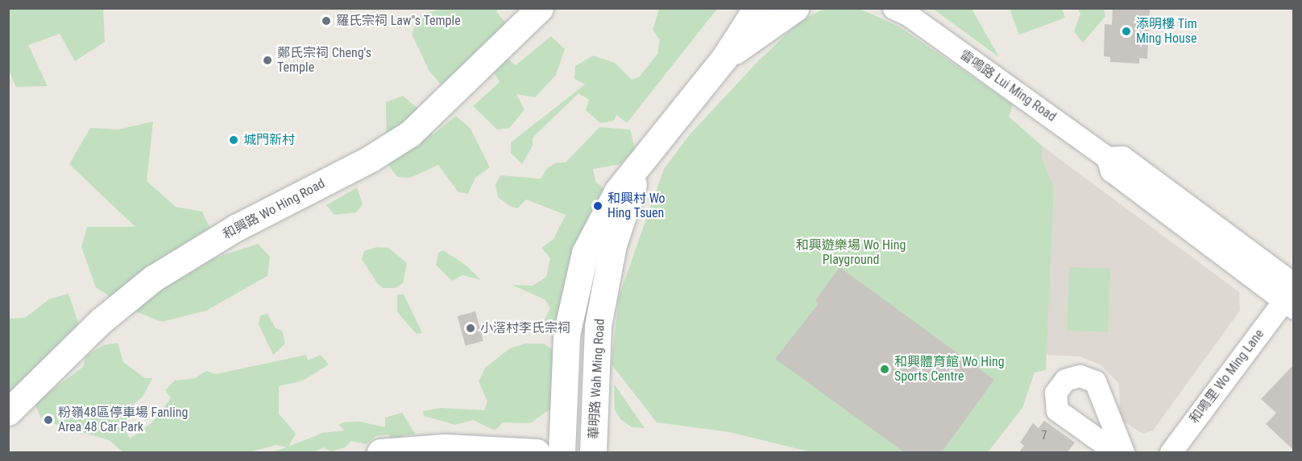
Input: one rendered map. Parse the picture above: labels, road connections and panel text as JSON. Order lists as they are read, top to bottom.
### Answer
{
  "streets": {
    "street": [
      "雷鳴路 Lui Ming Road",
      "和興路 Wo Hing Road",
      "和鳴里 Wo Ming Lane",
      "華明路 Wah Ming Road"
    ]
  },
  "crossings": [
    ["雷鳴路 Lui Ming Road", "和鳴里 Wo Ming Lane"]
  ],
  "parks": ["和興遊樂場 Wo Hing Playground"],
  "places": [
    "羅氏宗祠 Law\"s Temple",
    "添明樓 Tim Ming House",
    "鄭氏宗祠 Cheng's Temple",
    "城門新村",
    "和興村 Wo Hing Tsuen",
    "小滘村李氏宗祠",
    "和興體育館 Wo Hing Sports Centre",
    "粉嶺48區停車場 Fanling Area 48 Car Park"
  ],
  "house_numbers": ["7"]
}
